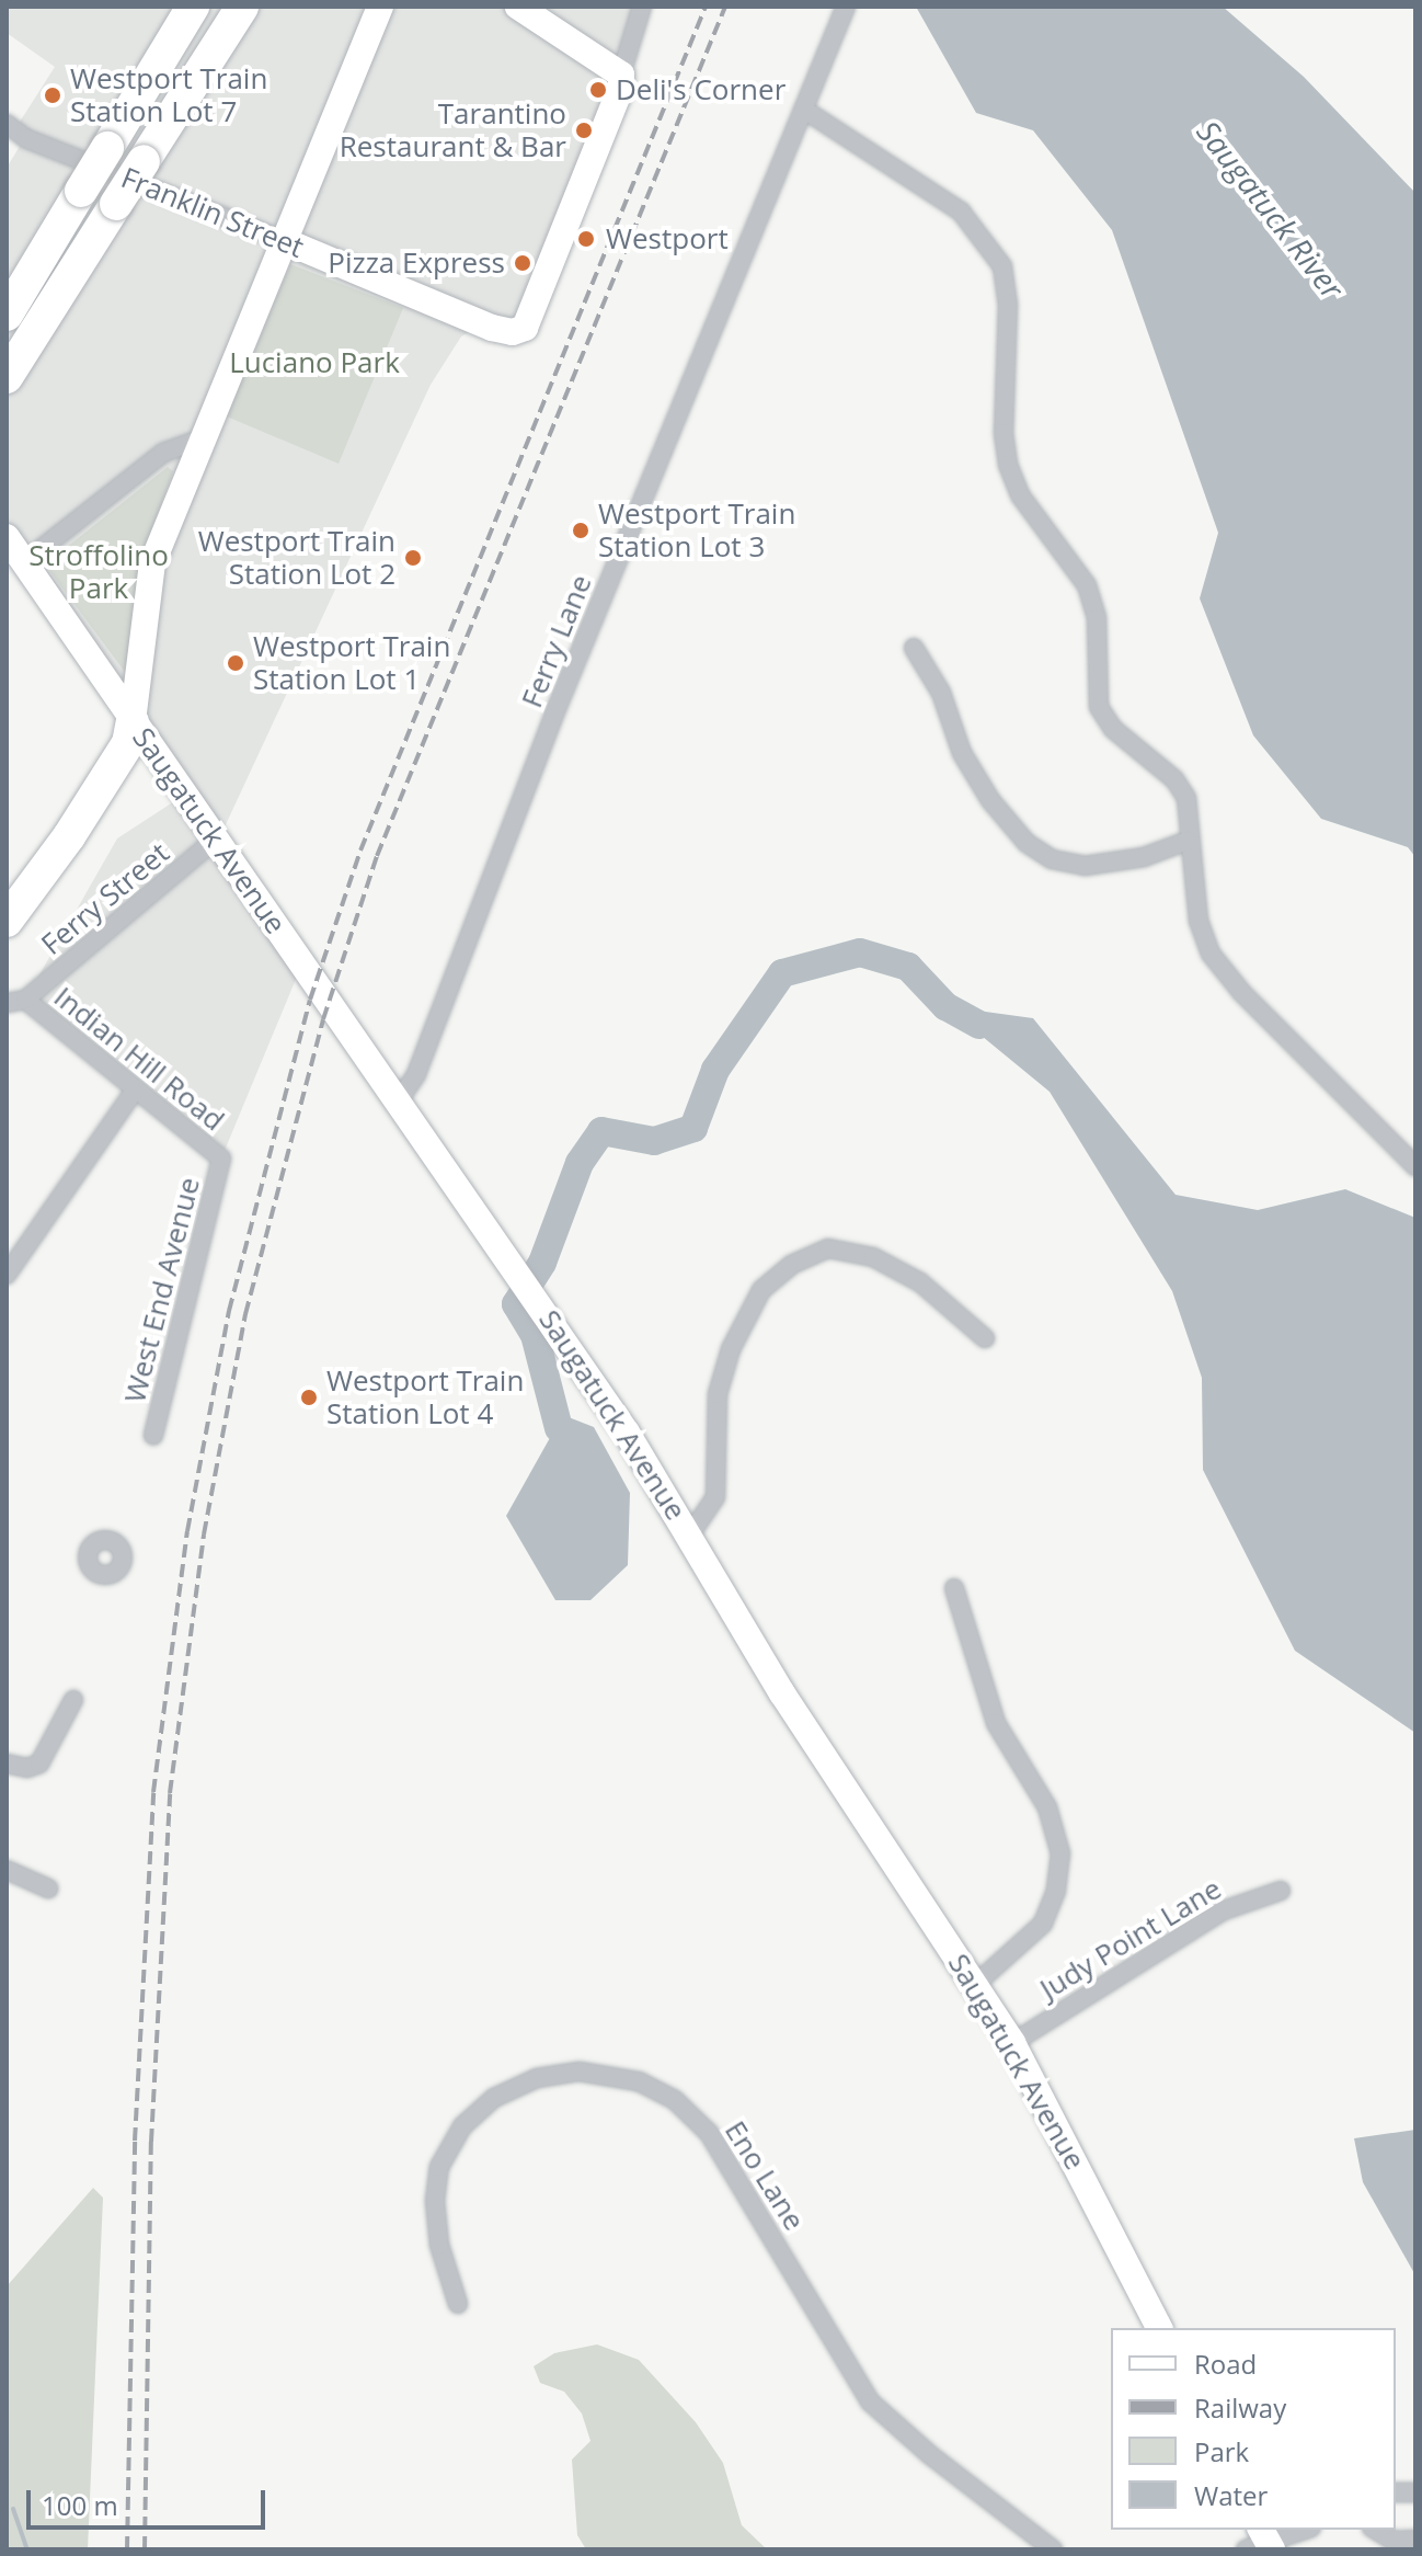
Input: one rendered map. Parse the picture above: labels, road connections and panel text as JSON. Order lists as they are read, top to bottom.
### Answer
{
  "streets": {
    "main road": ["Franklin Street", "Saugatuck Avenue"],
    "street": [
      "Ferry Lane",
      "Ferry Street",
      "Indian Hill Road",
      "West End Avenue",
      "Judy Point Lane",
      "Eno Lane"
    ]
  },
  "crossings": [
    ["Ferry Lane", "Saugatuck Avenue"],
    ["Saugatuck Avenue", "Ferry Street"],
    ["Saugatuck Avenue", "Judy Point Lane"],
    ["Ferry Street", "Indian Hill Road"],
    ["Indian Hill Road", "West End Avenue"]
  ],
  "water": ["Saugatuck River"],
  "parks": ["Luciano Park", "Stroffolino Park"],
  "places": [
    "Deli's Corner",
    "Westport Train Station Lot 7",
    "Tarantino Restaurant & Bar",
    "Westport",
    "Pizza Express",
    "Westport Train Station Lot 3",
    "Westport Train Station Lot 2",
    "Westport Train Station Lot 1",
    "Westport Train Station Lot 4"
  ],
  "legend": [
    "Road",
    "Railway",
    "Park",
    "Water"
  ],
  "scale_bar": "100 m"
}
